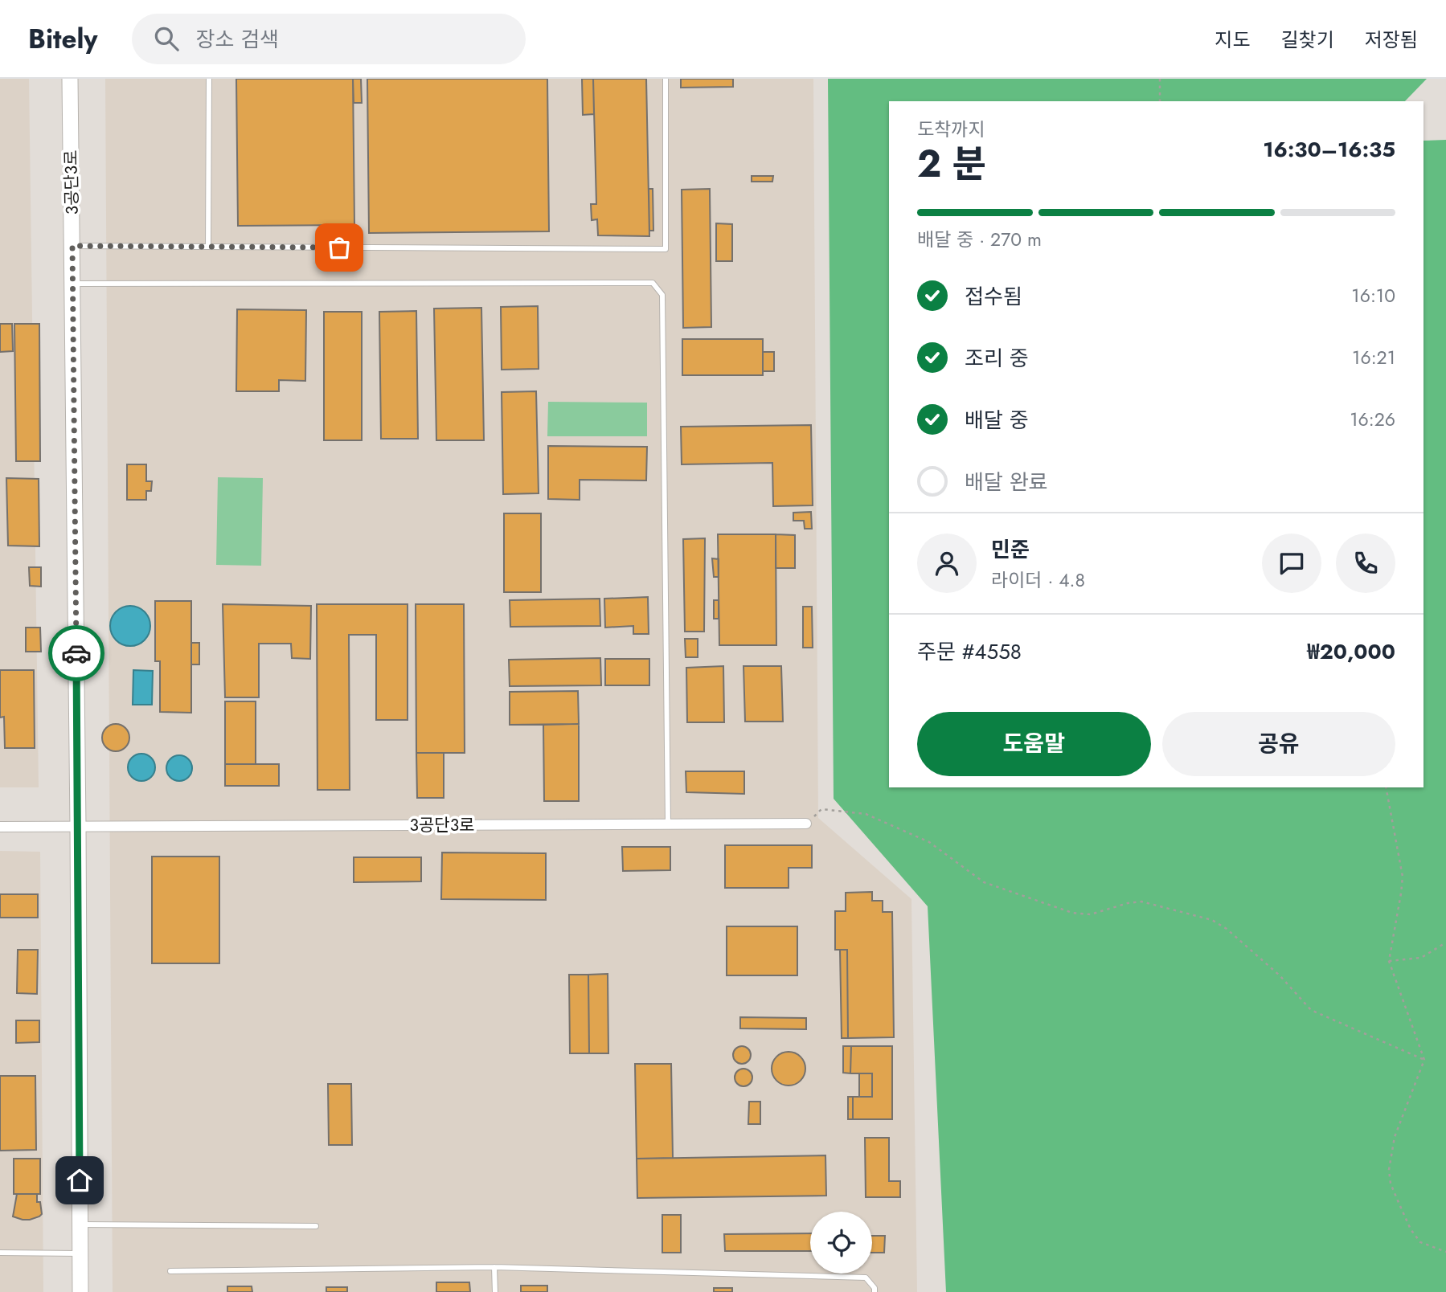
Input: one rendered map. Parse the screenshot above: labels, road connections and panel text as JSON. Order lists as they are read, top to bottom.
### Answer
{
  "streets": {
    "main road": ["3공단3로"]
  },
  "page": {
    "header": "Bitely",
    "search": "장소 검색",
    "nav": ["지도", "길찾기", "저장됨"],
    "heading": ["2 분", "도착까지", "16:30–16:35"],
    "panel": [
      "민준",
      "라이더 · 4.8",
      "주문 #4558",
      "₩20,000"
    ],
    "bar": "배달 중 · 270 m",
    "list": [
      ["접수됨", "16:10"],
      ["조리 중", "16:21"],
      ["배달 중", "16:26"],
      "배달 완료"
    ],
    "buttons": ["도움말", "공유"]
  }
}
